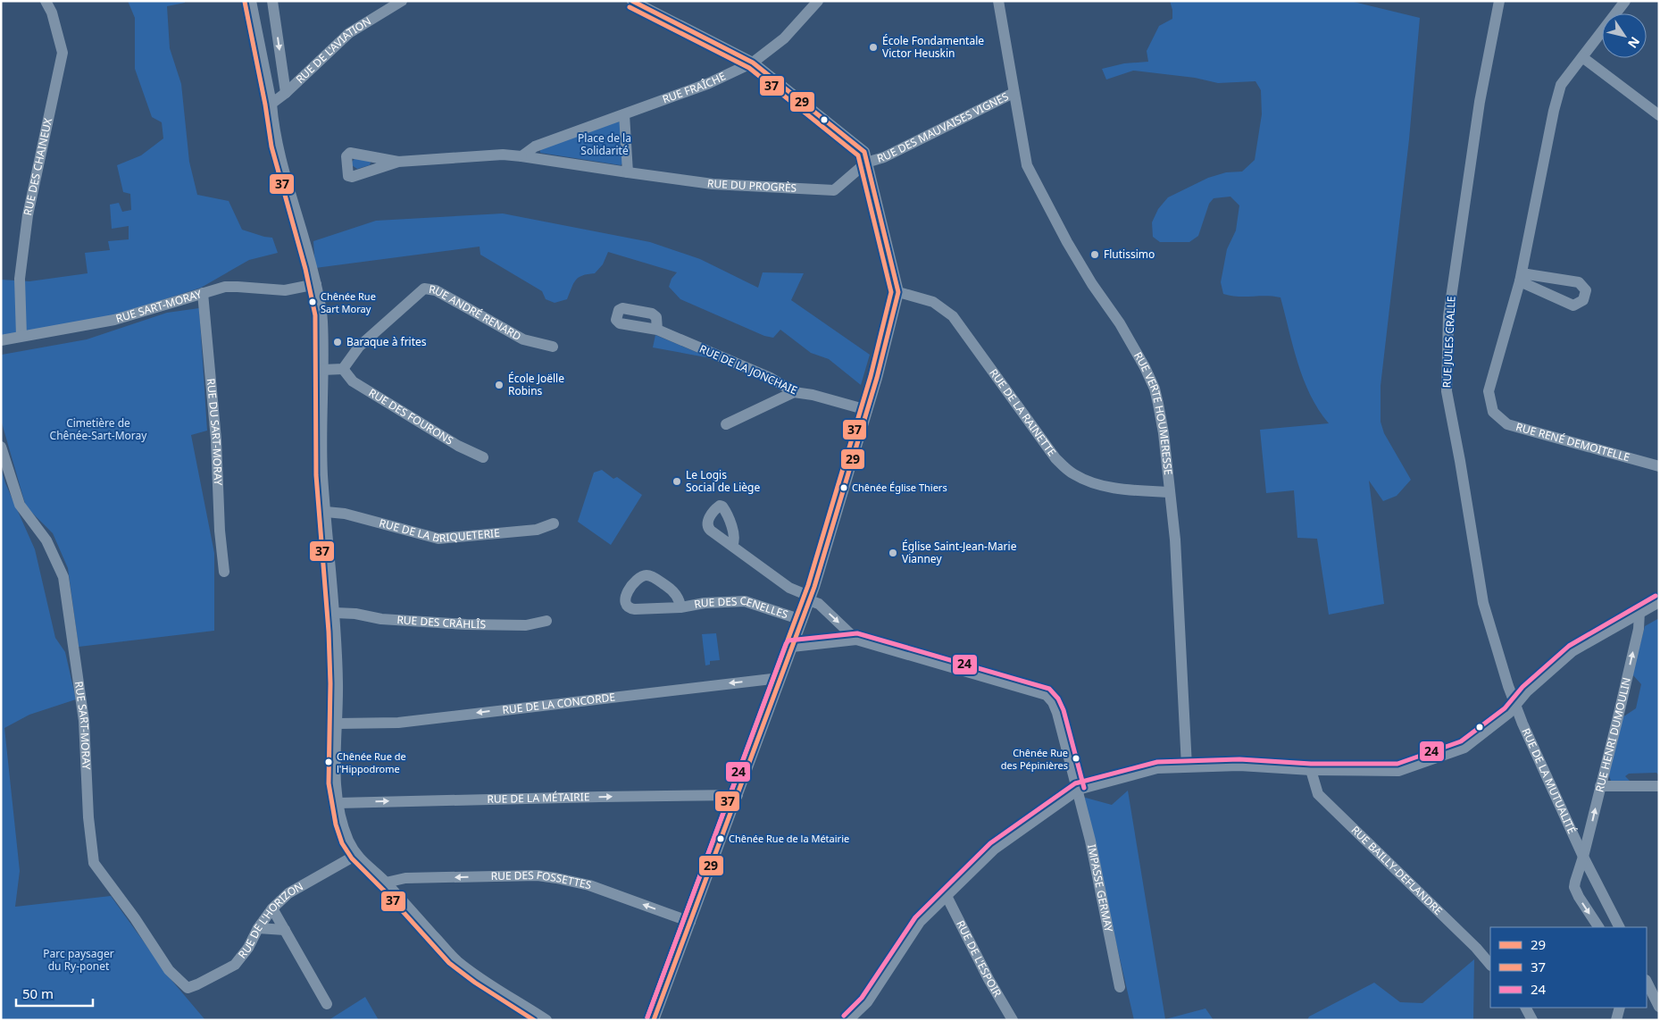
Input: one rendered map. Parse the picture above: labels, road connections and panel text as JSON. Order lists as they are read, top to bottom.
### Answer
{
  "streets": {
    "street": [
      "RUE DE L'AVIATION",
      "RUE FRAÎCHE",
      "RUE DES MAUVAISES VIGNES",
      "RUE DES CHAINEUX",
      "RUE DU PROGRÈS",
      "RUE SART-MORAY",
      "RUE ANDRÉ RENARD",
      "RUE JULES CRALLE",
      "RUE DE LA JONCHAIE",
      "RUE DE LA RAINETTE",
      "RUE VERTE HOUMERESSE",
      "RUE DES FOURONS",
      "RUE DU SART-MORAY",
      "RUE RENÉ DEMOITELLE",
      "RUE DE LA BRIQUETERIE",
      "RUE DES CENELLES",
      "RUE DES CRÂHLÎS",
      "RUE DE LA CONCORDE",
      "RUE HENRI DUMOULIN",
      "RUE DE LA MUTUALITÉ",
      "RUE DE LA MÉTAIRIE",
      "RUE BAILLY-DEFLANDRE",
      "RUE DES FOSSETTES",
      "IMPASSE GERMAY",
      "RUE DE L'HORIZON",
      "RUE DE L'ESPOIR"
    ]
  },
  "crossings": [
    ["RUE FRAÎCHE", "RUE DES MAUVAISES VIGNES"],
    ["RUE DES MAUVAISES VIGNES", "RUE DU PROGRÈS"],
    ["RUE DES MAUVAISES VIGNES", "RUE VERTE HOUMERESSE"],
    ["RUE DES CHAINEUX", "RUE SART-MORAY"],
    ["RUE SART-MORAY", "RUE DU SART-MORAY"],
    ["RUE SART-MORAY", "RUE DE L'HORIZON"],
    ["RUE ANDRÉ RENARD", "RUE DES FOURONS"],
    ["RUE JULES CRALLE", "RUE DE LA MUTUALITÉ"],
    ["RUE DE LA RAINETTE", "RUE VERTE HOUMERESSE"],
    ["RUE HENRI DUMOULIN", "RUE DE LA MUTUALITÉ"]
  ],
  "one_way": [
    "RUE DE LA CONCORDE",
    "RUE HENRI DUMOULIN",
    "RUE DE LA MÉTAIRIE",
    "RUE DES FOSSETTES"
  ],
  "parks": ["Place de la Solidarité", "Cimetière de Chênée-Sart-Moray", "Parc paysager du Ry-ponet"],
  "places": [
    "École Fondamentale Victor Heuskin",
    "Flutissimo",
    "Chênée Rue Sart Moray",
    "Baraque à frites",
    "École Joëlle Robins",
    "Le Logis Social de Liège",
    "Chênée Église Thiers",
    "Église Saint-Jean-Marie Vianney",
    "Chênée Rue des Pépinières",
    "Chênée Rue de l'Hippodrome",
    "Chênée Rue de la Métairie"
  ],
  "lines": ["transit line 29", "transit line 37", "transit line 24"],
  "legend": ["29", "37", "24"],
  "scale_bar": "50 m",
  "north": "bottom right"
}
